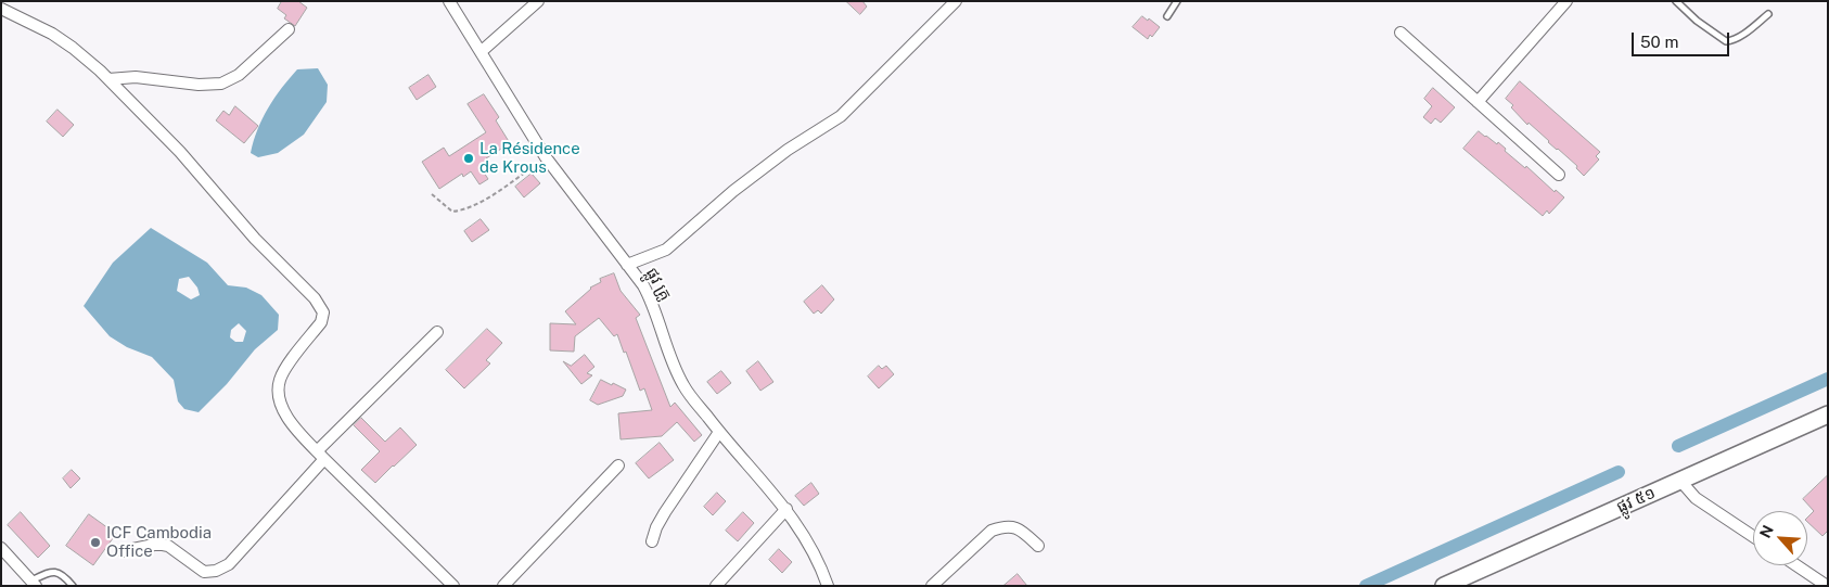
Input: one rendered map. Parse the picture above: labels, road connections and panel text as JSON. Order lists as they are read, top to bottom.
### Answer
{
  "streets": {
    "main road": ["ផ្លូវ ៥១"],
    "street": ["ផ្លូវ គ្រូ"]
  },
  "places": ["La Résidence de Krous", "ICF Cambodia Office"],
  "scale_bar": "50 m",
  "north": "top left"
}
